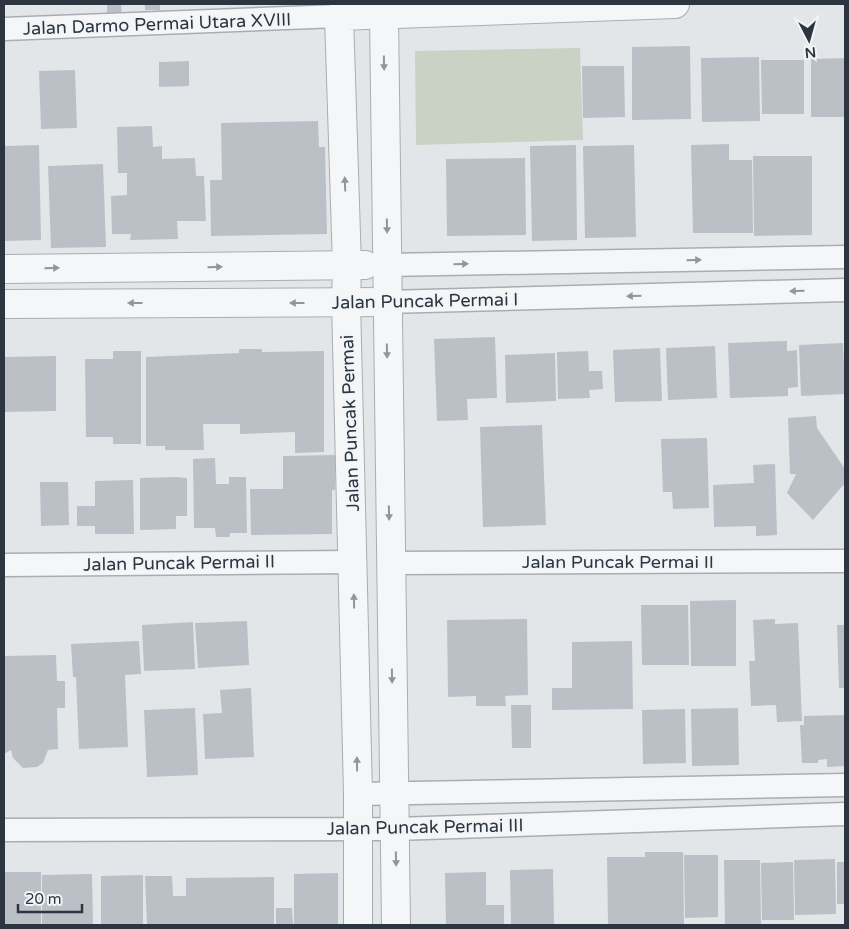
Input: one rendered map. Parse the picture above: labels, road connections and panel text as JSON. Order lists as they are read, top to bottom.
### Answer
{
  "streets": {
    "street": [
      "Jalan Darmo Permai Utara XVIII",
      "Jalan Puncak Permai I",
      "Jalan Puncak Permai",
      "Jalan Puncak Permai II",
      "Jalan Puncak Permai III"
    ]
  },
  "crossings": [
    ["Jalan Darmo Permai Utara XVIII", "Jalan Puncak Permai"],
    ["Jalan Puncak Permai I", "Jalan Puncak Permai"],
    ["Jalan Puncak Permai", "Jalan Puncak Permai II"],
    ["Jalan Puncak Permai", "Jalan Puncak Permai III"]
  ],
  "scale_bar": "20 m",
  "north": "bottom"
}
